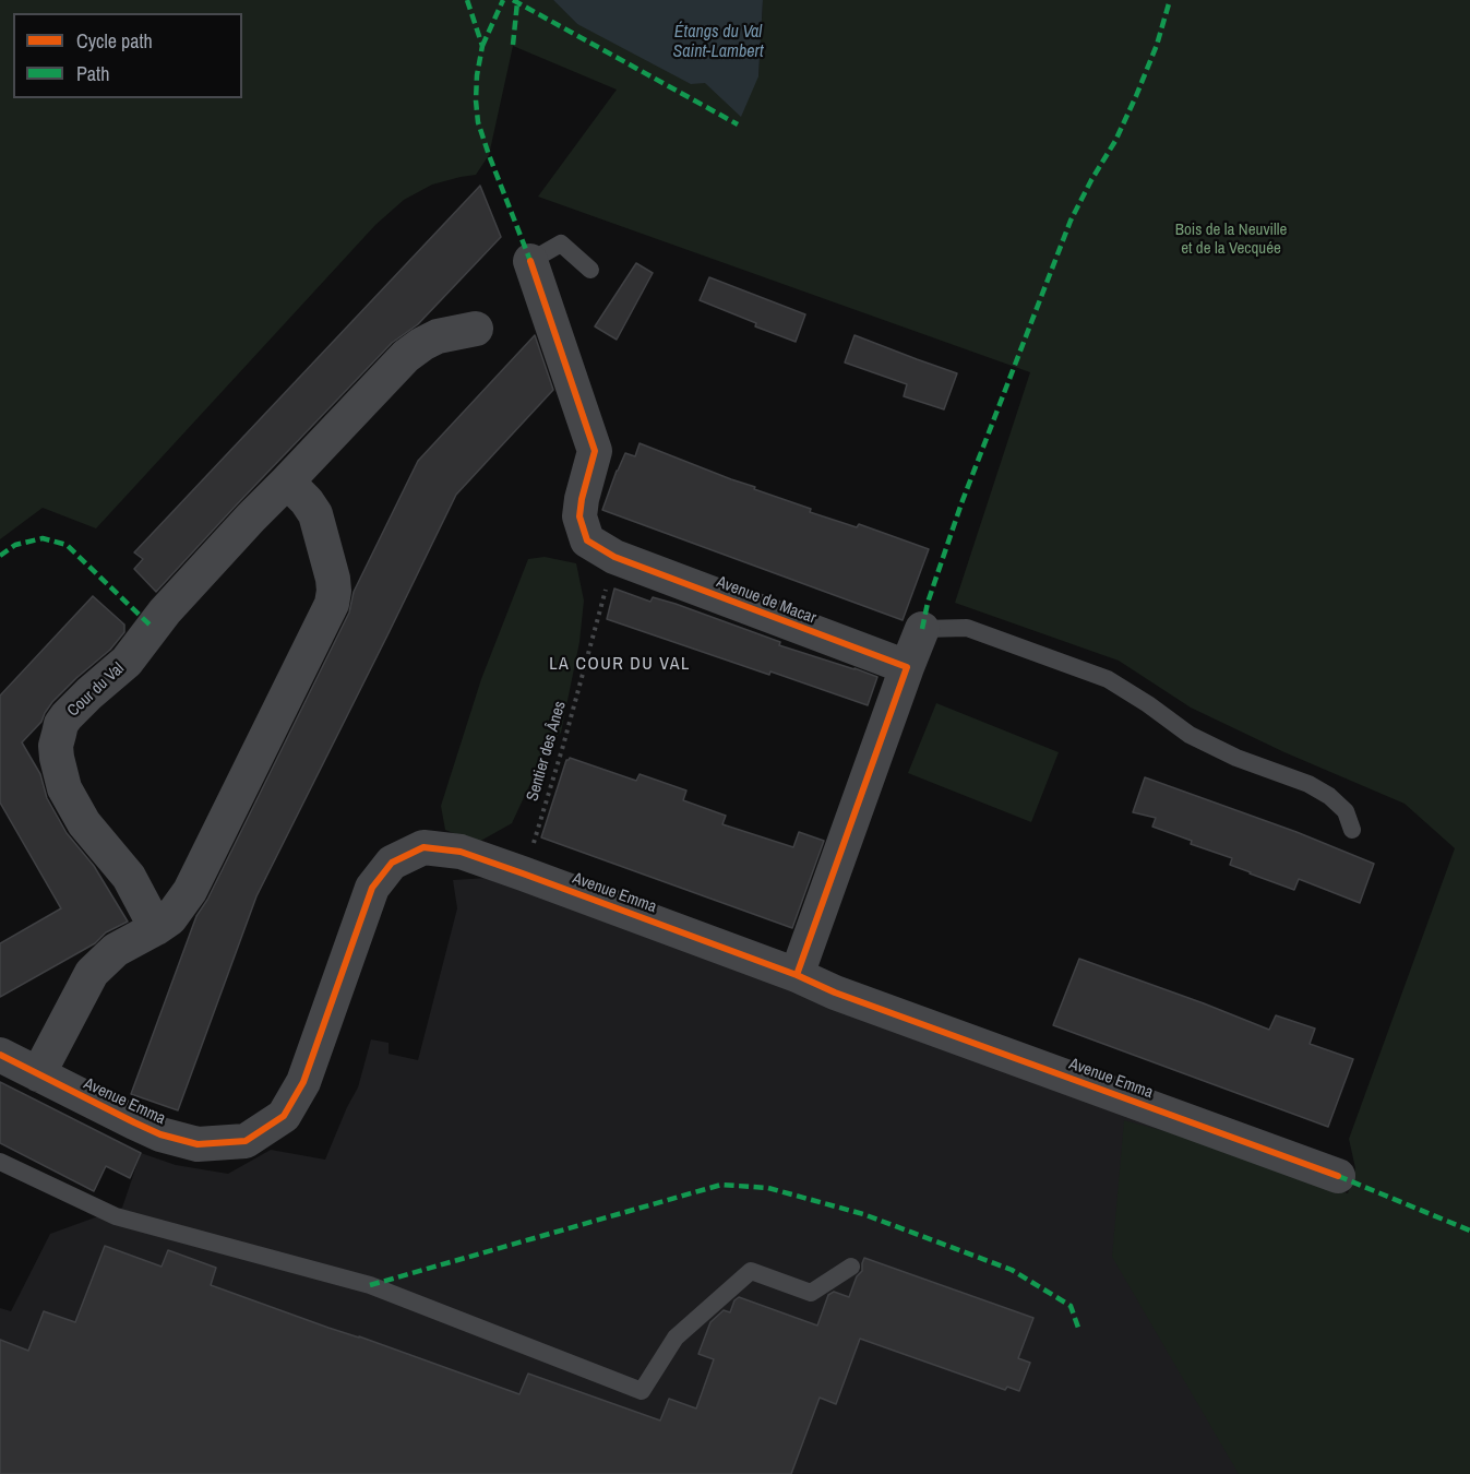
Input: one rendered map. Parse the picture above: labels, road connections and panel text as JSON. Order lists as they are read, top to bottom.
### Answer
{
  "streets": {
    "street": ["Avenue de Macar", "Cour du Val", "Avenue Emma"],
    "path": ["Sentier des Ânes"]
  },
  "districts": ["LA COUR DU VAL"],
  "water": ["Étangs du Val Saint-Lambert"],
  "parks": ["Bois de la Neuville et de la Vecquée"],
  "legend": ["Cycle path", "Path"]
}
